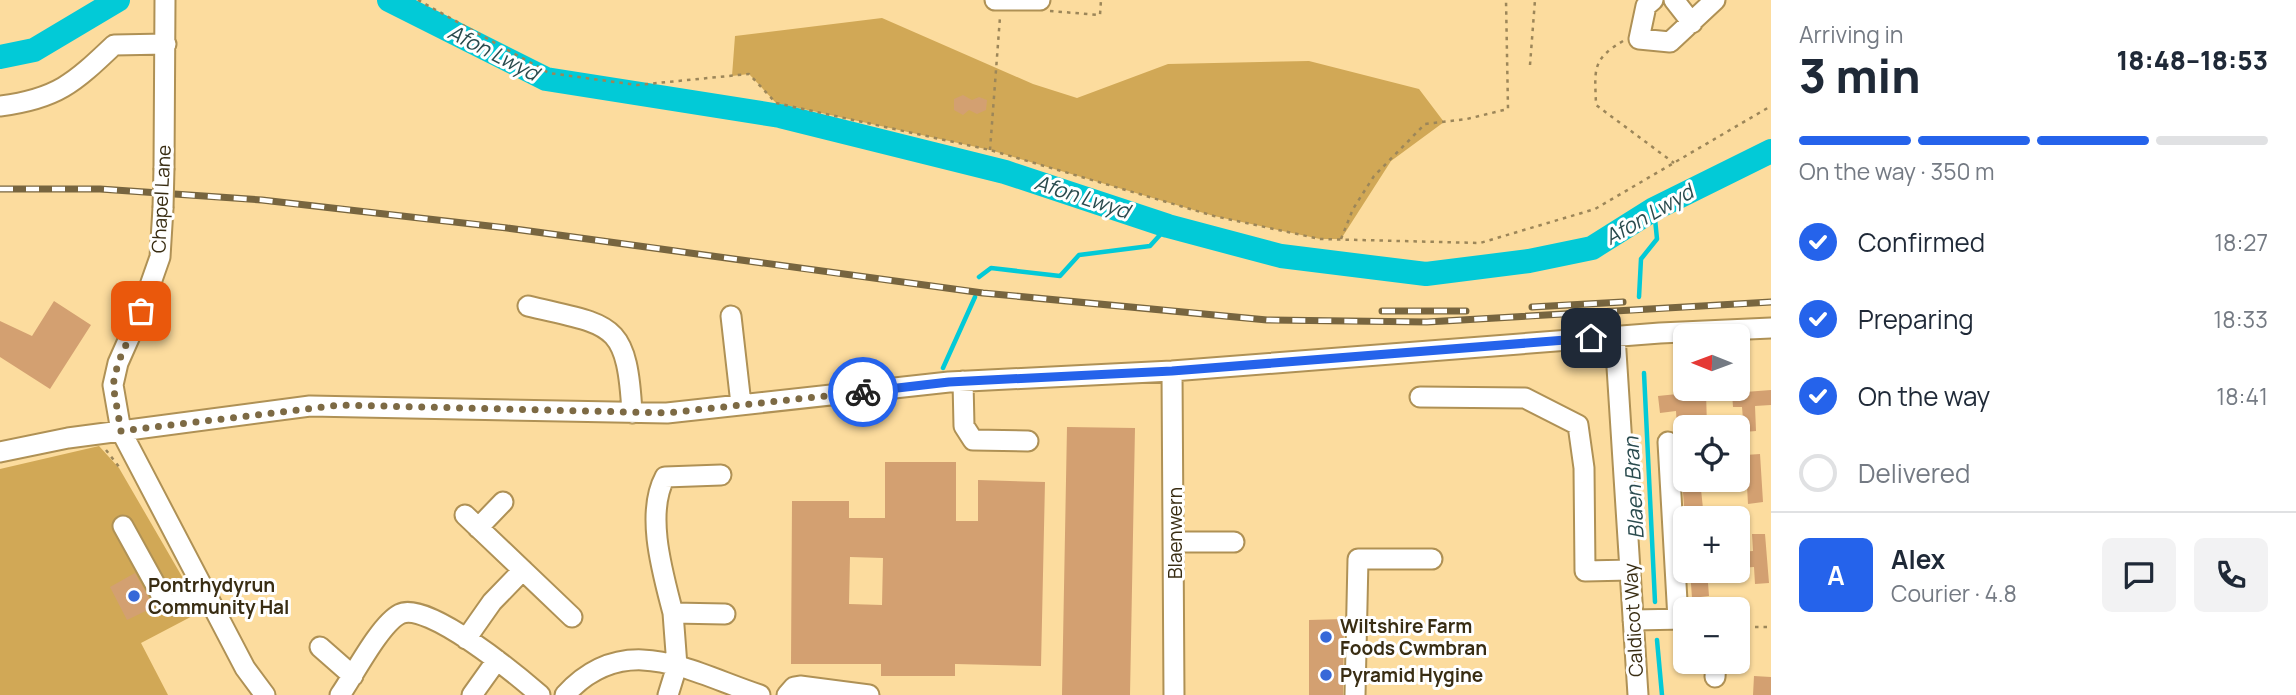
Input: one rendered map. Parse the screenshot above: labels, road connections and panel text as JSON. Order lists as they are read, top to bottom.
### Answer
{
  "streets": {
    "street": ["Chapel Lane", "Blaenwern", "Caldicot Way"]
  },
  "water": ["Afon Lwyd", "Blaen Bran"],
  "places": ["Pontrhydyrun Community Hal", "Wiltshire Farm Foods Cwmbran", "Pyramid Hygine"],
  "north": "left",
  "page": {
    "heading": ["3 min", "Arriving in", "18:48–18:53"],
    "panel": ["Alex", "Courier · 4.8"],
    "bar": "On the way · 350 m",
    "list": [
      ["Confirmed", "18:27"],
      ["Preparing", "18:33"],
      ["On the way", "18:41"],
      "Delivered"
    ],
    "map_buttons": ["+", "−"],
    "round": "A"
  }
}
